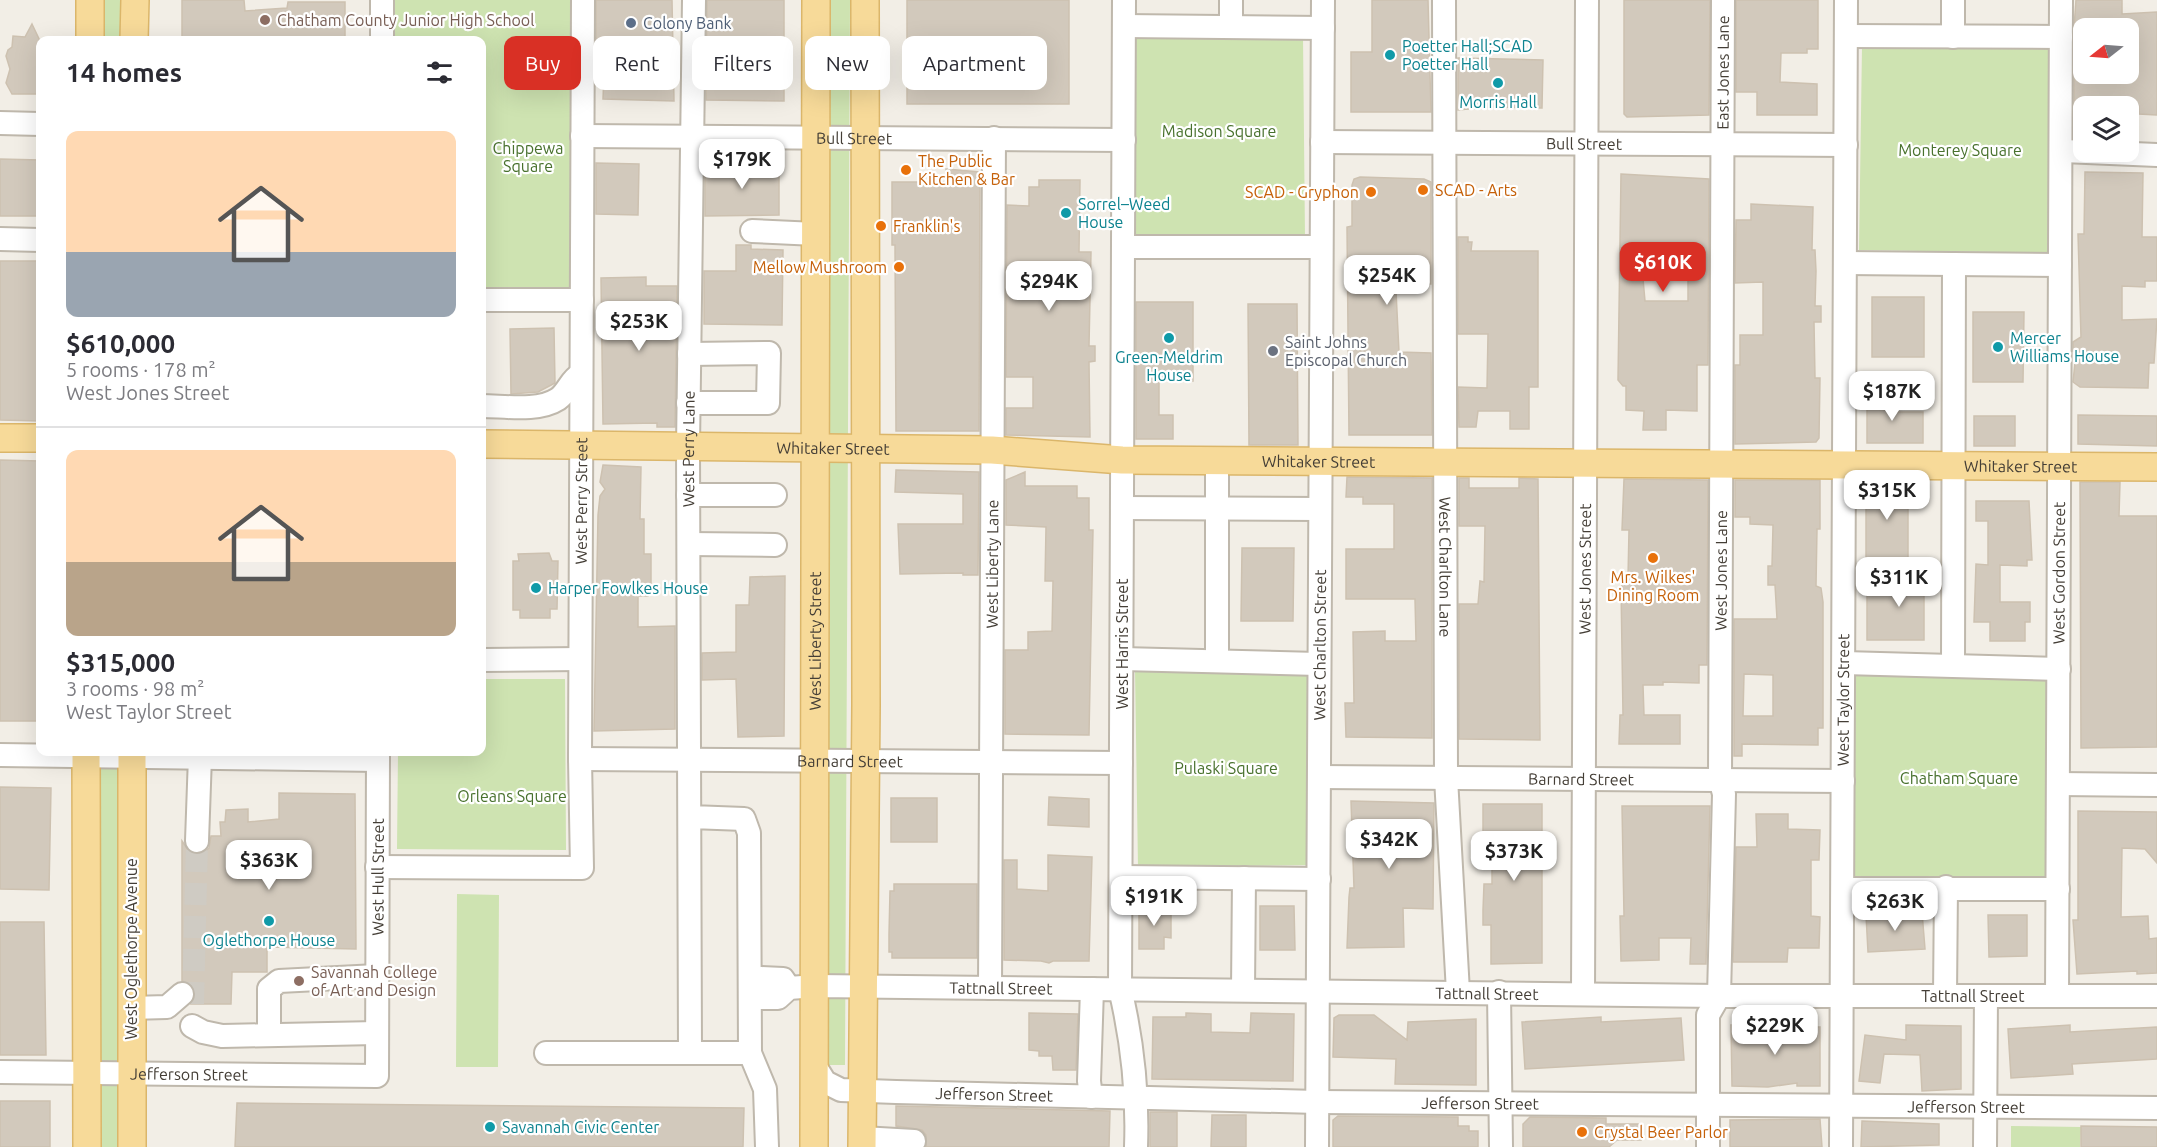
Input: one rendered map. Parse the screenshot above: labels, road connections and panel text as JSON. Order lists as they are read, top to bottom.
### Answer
{
  "streets": {
    "main road": ["Whitaker Street", "West Liberty Street", "West Oglethorpe Avenue"],
    "street": [
      "East Jones Lane",
      "Bull Street",
      "West Perry Lane",
      "West Perry Street",
      "West Liberty Lane",
      "West Charlton Lane",
      "West Jones Street",
      "West Jones Lane",
      "West Gordon Street",
      "West Harris Street",
      "West Charlton Street",
      "West Taylor Street",
      "Barnard Street",
      "West Hull Street",
      "Tattnall Street",
      "Jefferson Street"
    ]
  },
  "crossings": [
    ["East Jones Lane", "Bull Street"],
    ["East Jones Lane", "West Jones Lane"],
    ["Bull Street", "West Perry Lane"],
    ["Bull Street", "West Perry Street"],
    ["Bull Street", "West Liberty Lane"],
    ["Bull Street", "West Charlton Lane"],
    ["Bull Street", "West Jones Street"],
    ["Bull Street", "West Jones Lane"],
    ["Bull Street", "West Liberty Street"],
    ["Bull Street", "West Harris Street"],
    ["Bull Street", "West Charlton Street"],
    ["Bull Street", "West Taylor Street"],
    ["West Perry Lane", "Whitaker Street"],
    ["West Perry Lane", "Barnard Street"],
    ["Whitaker Street", "West Perry Street"],
    ["Whitaker Street", "West Liberty Lane"],
    ["Whitaker Street", "West Charlton Lane"],
    ["Whitaker Street", "West Jones Street"],
    ["Whitaker Street", "West Jones Lane"],
    ["Whitaker Street", "West Gordon Street"],
    ["Whitaker Street", "West Liberty Street"],
    ["Whitaker Street", "West Harris Street"],
    ["Whitaker Street", "West Charlton Street"],
    ["Whitaker Street", "West Taylor Street"],
    ["West Perry Street", "Barnard Street"],
    ["West Perry Street", "West Hull Street"],
    ["West Liberty Lane", "Barnard Street"],
    ["West Liberty Lane", "Tattnall Street"],
    ["West Charlton Lane", "Barnard Street"],
    ["West Charlton Lane", "Tattnall Street"],
    ["West Jones Street", "Barnard Street"],
    ["West Jones Street", "Tattnall Street"],
    ["West Jones Lane", "Barnard Street"],
    ["West Jones Lane", "Tattnall Street"],
    ["West Gordon Street", "Tattnall Street"],
    ["West Liberty Street", "Barnard Street"],
    ["West Liberty Street", "Tattnall Street"],
    ["West Liberty Street", "Jefferson Street"],
    ["West Harris Street", "Barnard Street"],
    ["West Harris Street", "Tattnall Street"],
    ["West Harris Street", "Jefferson Street"],
    ["West Charlton Street", "Barnard Street"],
    ["West Charlton Street", "Tattnall Street"],
    ["West Charlton Street", "Jefferson Street"],
    ["West Taylor Street", "Barnard Street"],
    ["West Taylor Street", "Tattnall Street"],
    ["West Taylor Street", "Jefferson Street"],
    ["West Hull Street", "Jefferson Street"],
    ["West Oglethorpe Avenue", "Jefferson Street"]
  ],
  "parks": [
    "Madison Square",
    "Chippewa Square",
    "Monterey Square",
    "Pulaski Square",
    "Chatham Square",
    "Orleans Square"
  ],
  "places": [
    "Chatham County Junior High School",
    "Colony Bank",
    "Poetter Hall;SCAD Poetter Hall",
    "Morris Hall",
    "The Public Kitchen & Bar",
    "SCAD - Arts",
    "SCAD - Gryphon",
    "Sorrel–Weed House",
    "Franklin's",
    "Mellow Mushroom",
    "Green-Meldrim House",
    "Mercer Williams House",
    "Saint Johns Episcopal Church",
    "Mrs. Wilkes' Dining Room",
    "Harper Fowlkes House",
    "Oglethorpe House",
    "Savannah College of Art and Design",
    "Savannah Civic Center",
    "Crystal Beer Parlor"
  ],
  "north": "left",
  "page": {
    "chip": [
      "Buy",
      "Rent",
      "Filters",
      "New",
      "Apartment"
    ],
    "heading": "14 homes",
    "list": [
      {
        "name": "$610,000",
        "note": "5 rooms · 178 m² · West Jones Street"
      },
      {
        "name": "$315,000",
        "note": "3 rooms · 98 m² · West Taylor Street"
      }
    ],
    "price": [
      "$179K",
      "$610K",
      "$254K",
      "$294K",
      "$253K",
      "$187K",
      "$315K",
      "$311K",
      "$342K",
      "$373K",
      "$363K",
      "$191K",
      "$263K",
      "$229K"
    ]
  }
}
